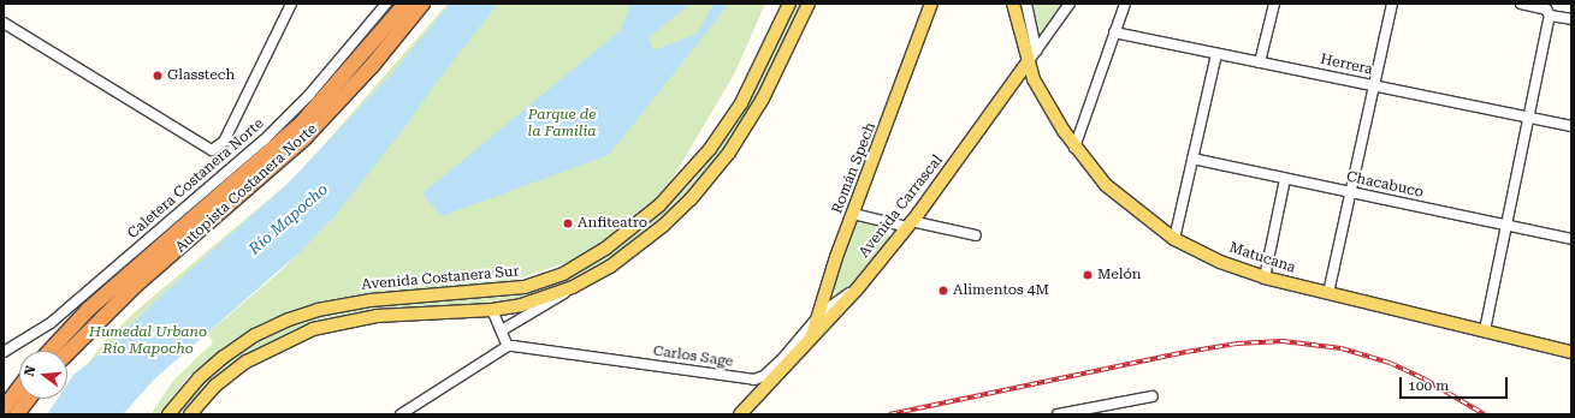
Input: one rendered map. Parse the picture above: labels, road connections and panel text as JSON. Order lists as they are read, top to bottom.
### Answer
{
  "streets": {
    "highway": ["Autopista Costanera Norte"],
    "main road": [
      "Román Spech",
      "Avenida Carrascal",
      "Matucana",
      "Avenida Costanera Sur"
    ],
    "street": [
      "Herrera",
      "Caletera Costanera Norte",
      "Chacabuco",
      "Carlos Sage"
    ]
  },
  "crossings": [
    ["Román Spech", "Avenida Carrascal"],
    ["Román Spech", "Carlos Sage"],
    ["Avenida Carrascal", "Matucana"],
    ["Avenida Carrascal", "Carlos Sage"]
  ],
  "water": ["Río Mapocho"],
  "parks": ["Parque de la Familia", "Humedal Urbano Río Mapocho"],
  "places": [
    "Glasstech",
    "Anfiteatro",
    "Melón",
    "Alimentos 4M"
  ],
  "scale_bar": "100 m",
  "north": "left"
}
